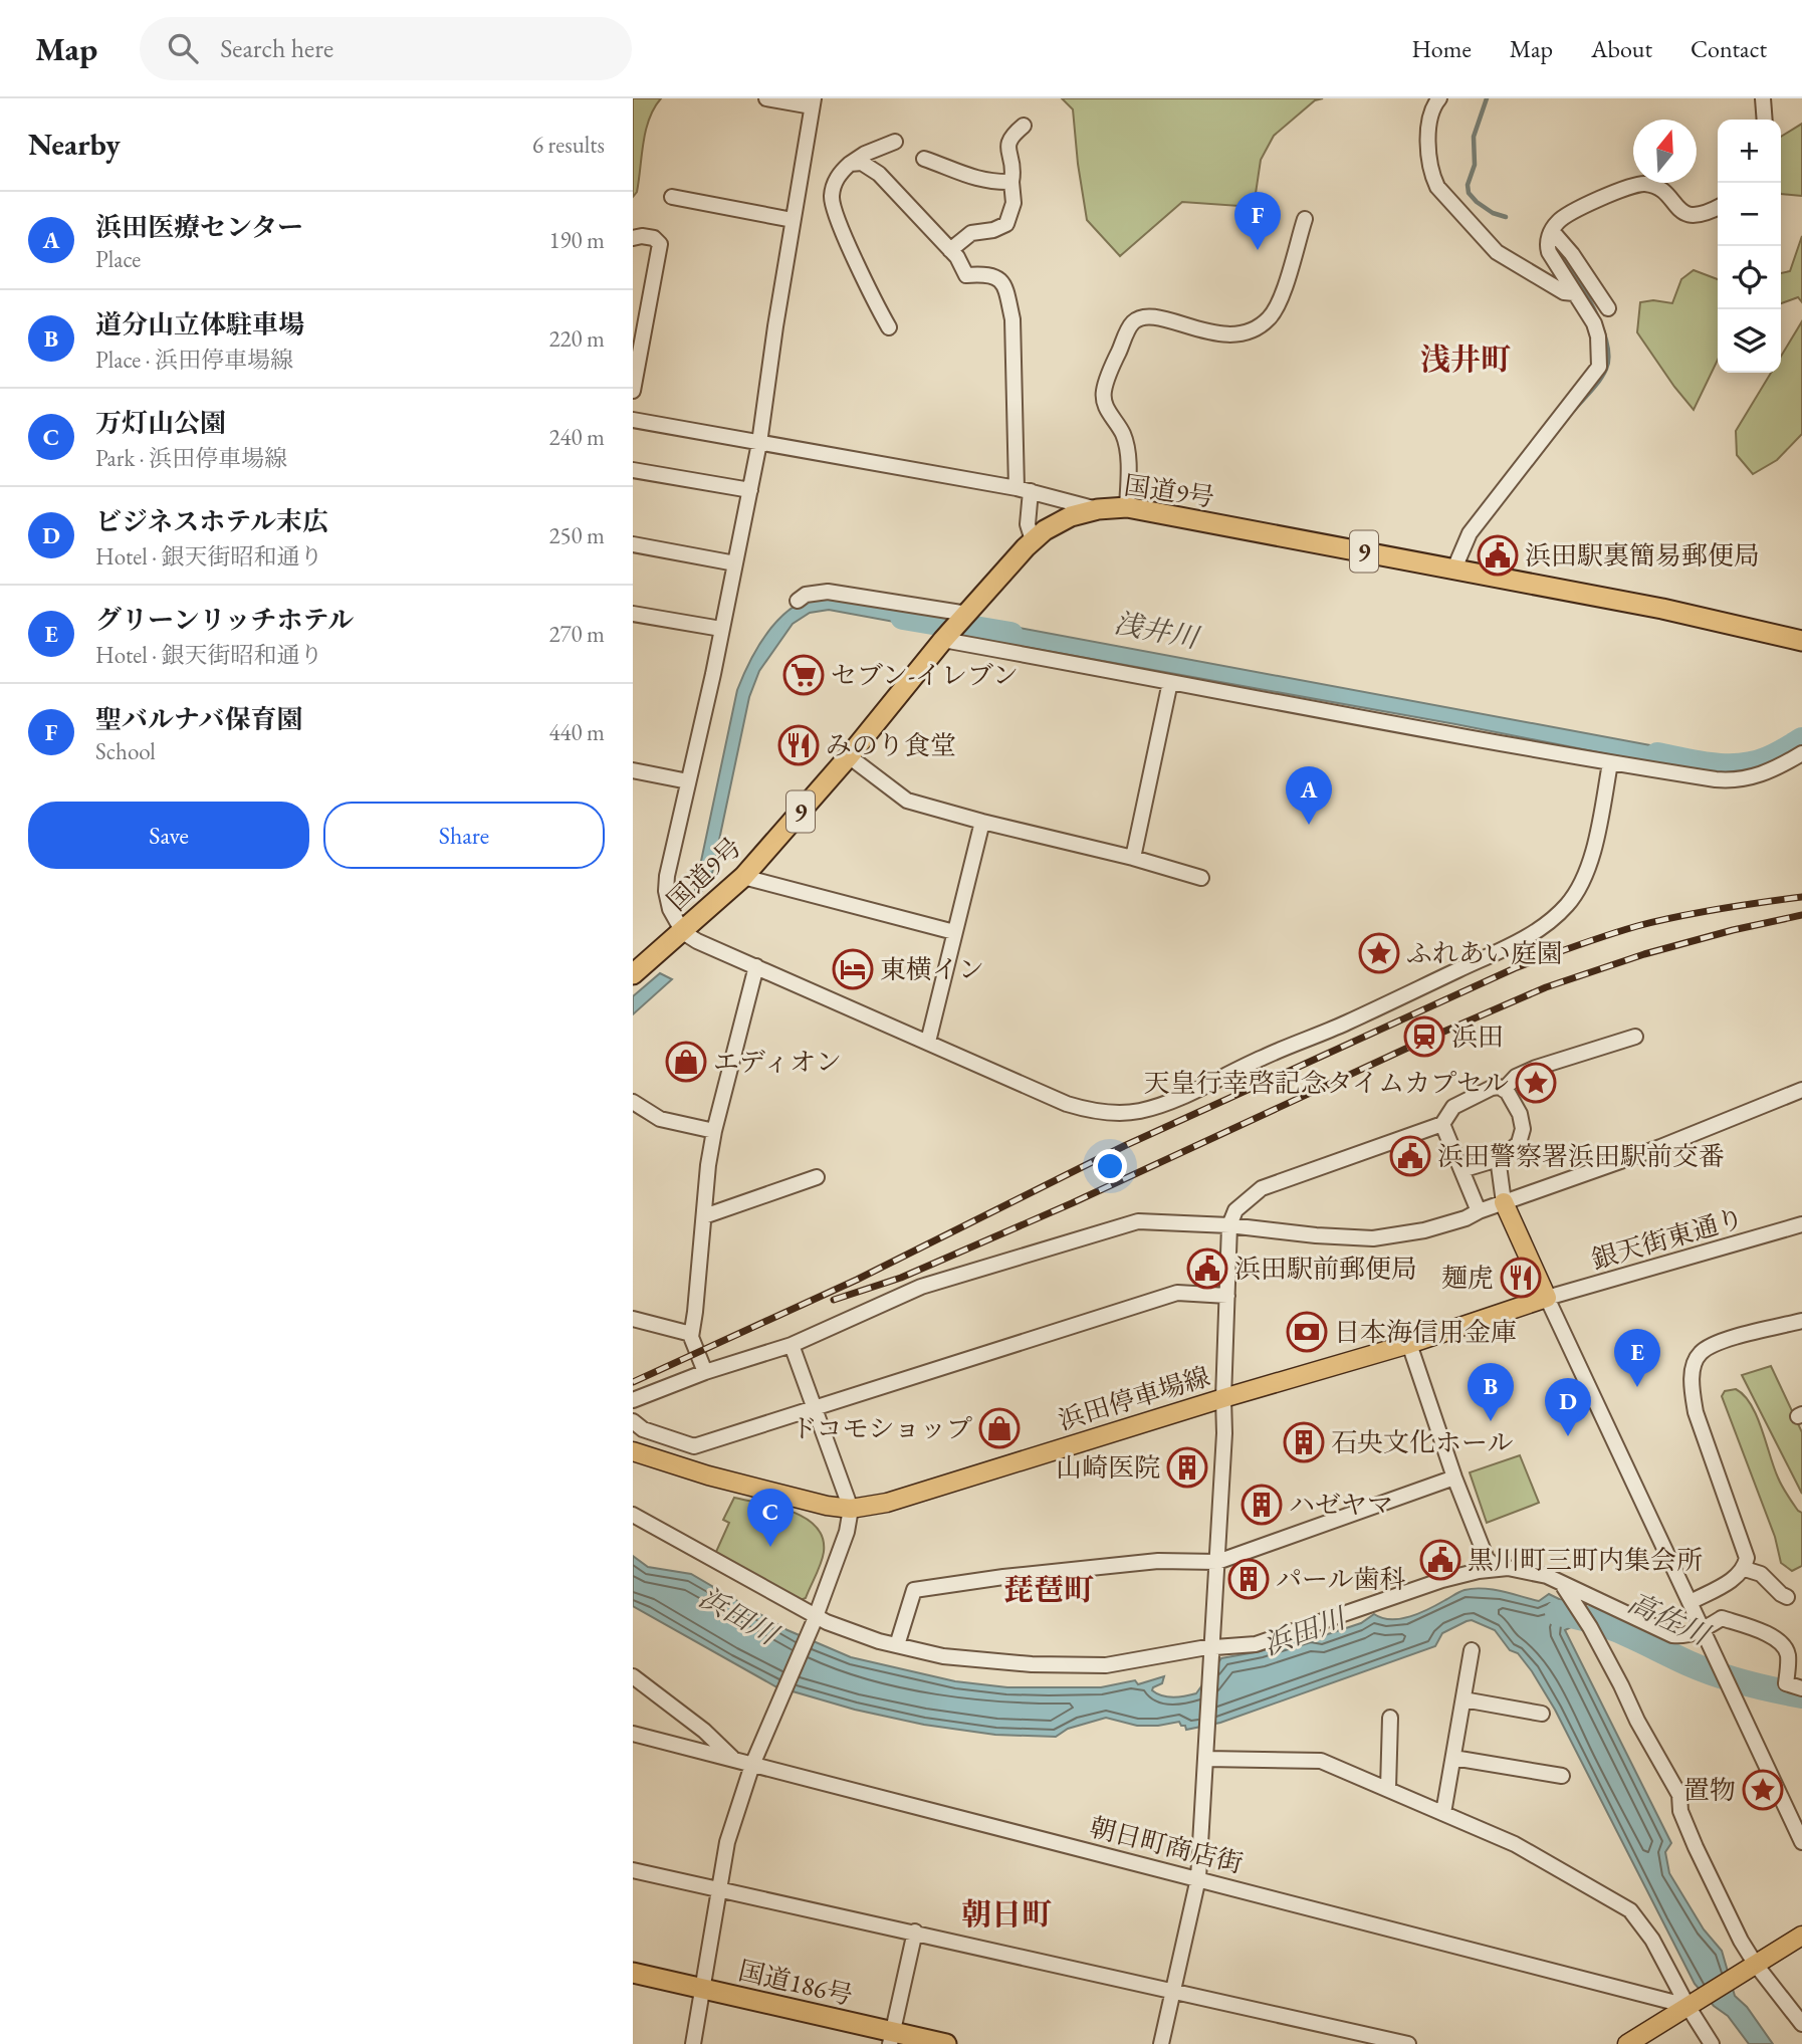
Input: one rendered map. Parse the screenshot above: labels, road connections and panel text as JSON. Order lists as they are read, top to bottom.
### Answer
{
  "streets": {
    "highway": ["国道9号", "9", "国道186号"],
    "main road": ["浜田停車場線"],
    "street": ["銀天街東通り", "朝日町商店街"]
  },
  "crossings": [
    ["銀天街東通り", "浜田停車場線"]
  ],
  "districts": ["浅井町", "琵琶町", "朝日町"],
  "water": ["浅井川", "浜田川", "高佐川"],
  "places": {
    "public building": [
      "浜田駅裏簡易郵便局",
      "浜田警察署浜田駅前交番",
      "浜田駅前郵便局",
      "黒川町三町内集会所"
    ],
    "supermarket": ["セブン-イレブン"],
    "restaurant": ["みのり食堂", "麺虎"],
    "place": ["ふれあい庭園", "天皇行幸啓記念タイムカプセル", "置物"],
    "hotel": ["東横イン"],
    "station": ["浜田"],
    "shop": ["エディオン", "ドコモショップ"],
    "bank": ["日本海信用金庫"],
    "building": [
      "石央文化ホール",
      "山崎医院",
      "ハゼヤマ",
      "パール歯科"
    ]
  },
  "north": "top",
  "page": {
    "header": "Map",
    "search": "Search here",
    "nav": [
      "Home",
      "Map",
      "About",
      "Contact"
    ],
    "heading": ["Nearby", "6 results"],
    "map_buttons": ["+", "−"],
    "list": [
      {
        "mark": "A",
        "name": "浜田医療センター",
        "note": "Place",
        "value": "190 m"
      },
      {
        "mark": "B",
        "name": "道分山立体駐車場",
        "note": "Place · 浜田停車場線",
        "value": "220 m"
      },
      {
        "mark": "C",
        "name": "万灯山公園",
        "note": "Park · 浜田停車場線",
        "value": "240 m"
      },
      {
        "mark": "D",
        "name": "ビジネスホテル末広",
        "note": "Hotel · 銀天街昭和通り",
        "value": "250 m"
      },
      {
        "mark": "E",
        "name": "グリーンリッチホテル",
        "note": "Hotel · 銀天街昭和通り",
        "value": "270 m"
      },
      {
        "mark": "F",
        "name": "聖バルナバ保育園",
        "note": "School",
        "value": "440 m"
      }
    ],
    "pins": [
      "F",
      "A",
      "E",
      "B",
      "D",
      "C"
    ],
    "buttons": ["Save", "Share"]
  }
}
